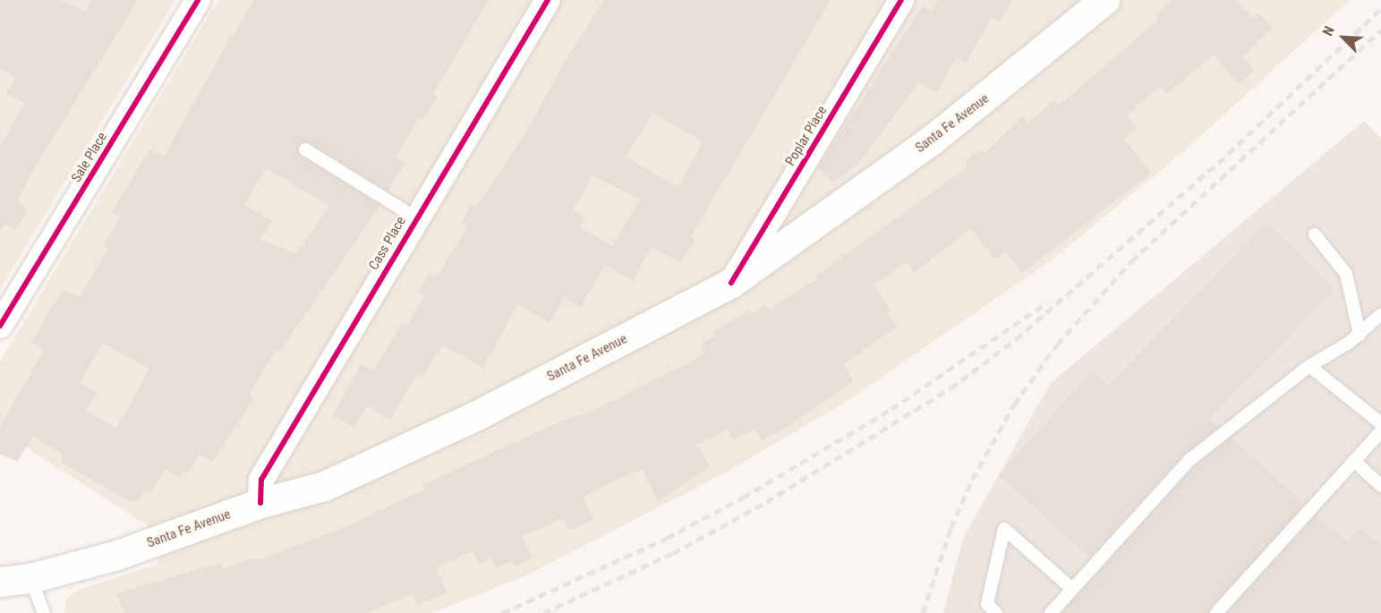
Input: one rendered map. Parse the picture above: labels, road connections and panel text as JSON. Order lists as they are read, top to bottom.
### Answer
{
  "streets": {
    "main road": ["Santa Fe Avenue"],
    "street": ["Poplar Place", "Sale Place", "Cass Place"]
  },
  "crossings": [
    ["Santa Fe Avenue", "Poplar Place"],
    ["Santa Fe Avenue", "Cass Place"]
  ],
  "north": "top left"
}
